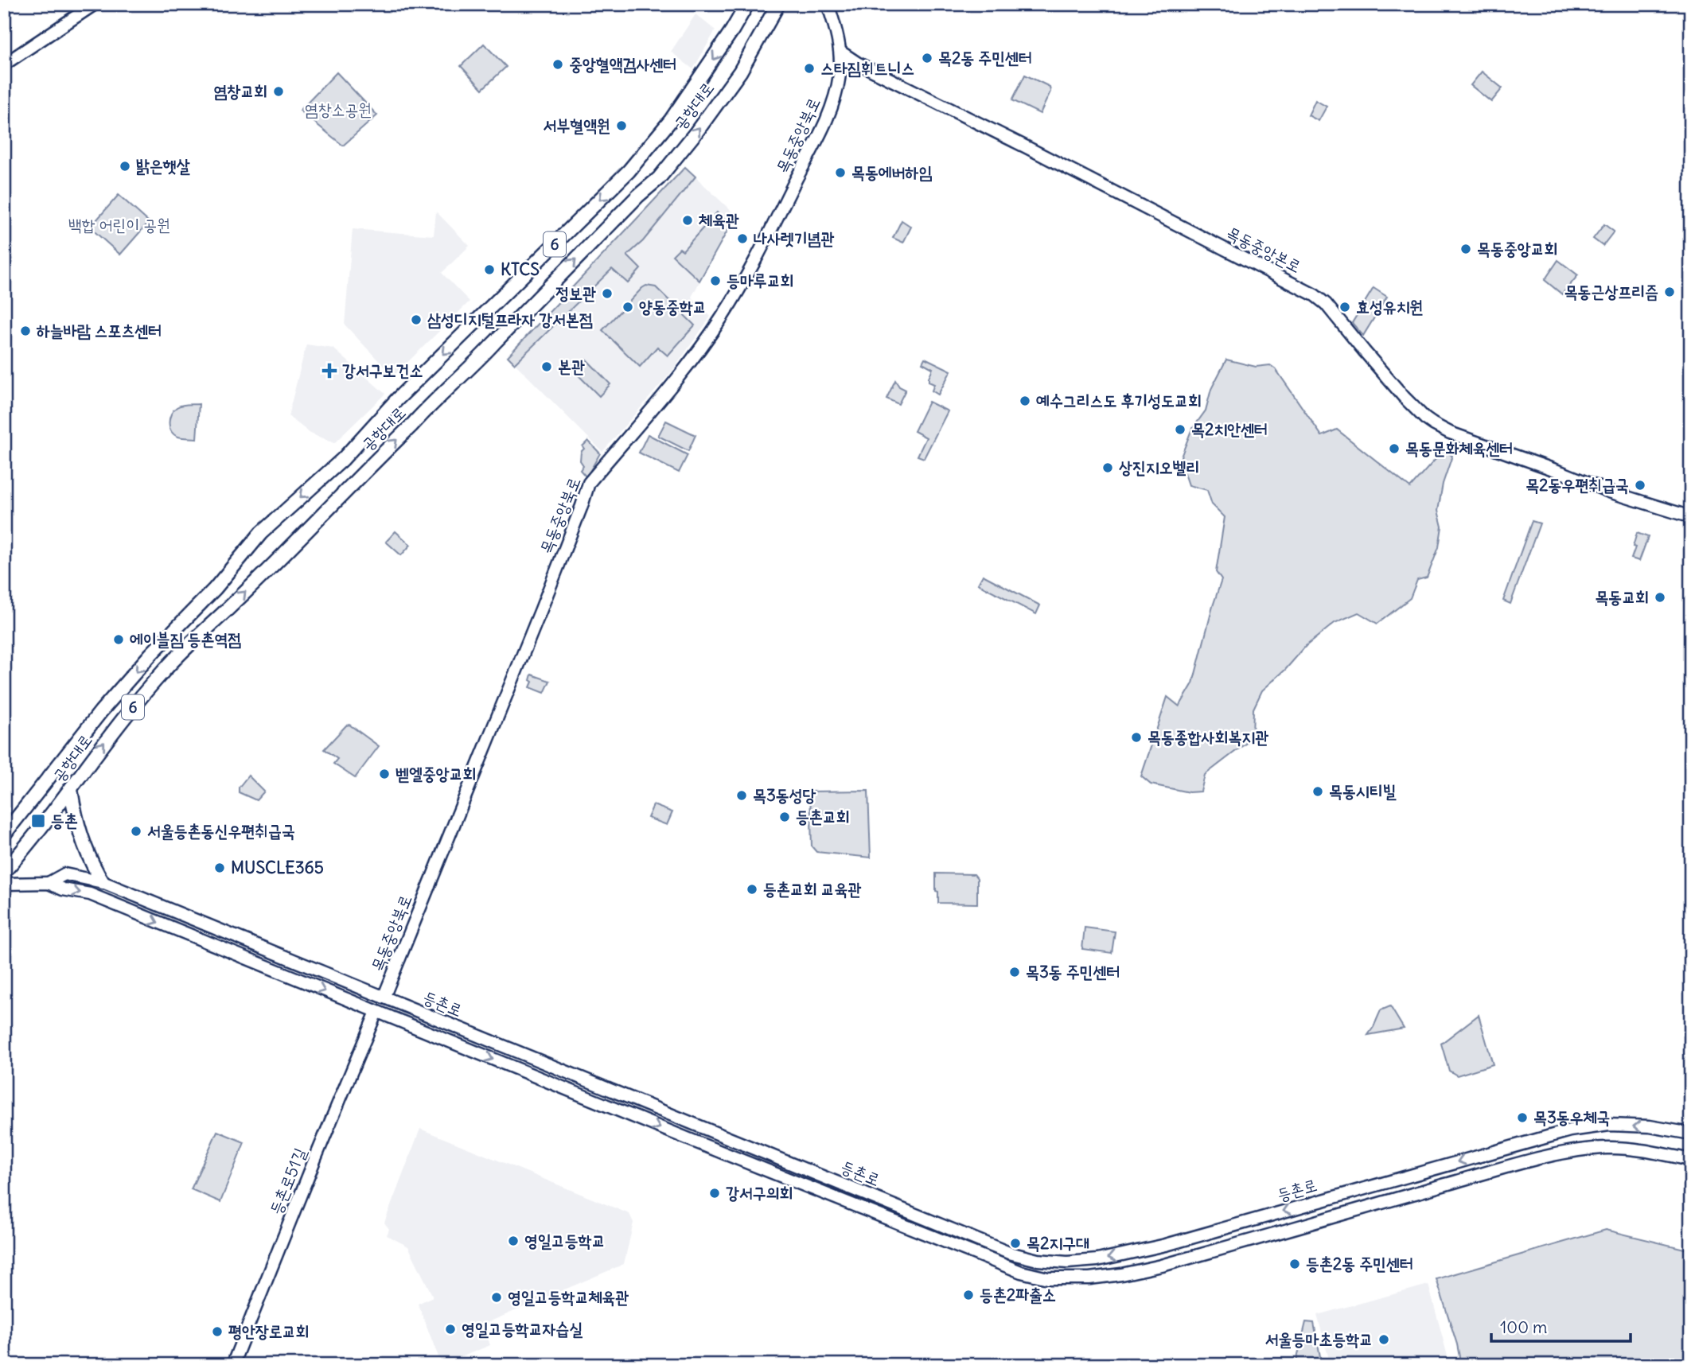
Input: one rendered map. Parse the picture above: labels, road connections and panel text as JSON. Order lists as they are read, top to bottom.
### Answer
{
  "streets": {
    "main road": [
      "공항대로",
      "목동중앙북로",
      "6",
      "목동중앙본로",
      "등촌로",
      "등촌로51길"
    ]
  },
  "crossings": [
    ["목동중앙북로", "목동중앙본로"],
    ["목동중앙북로", "등촌로"],
    ["등촌로", "등촌로51길"]
  ],
  "parks": ["염창소공원", "백합 어린이 공원"],
  "places": {
    "other": [
      "목2동 주민센터",
      "중앙혈액검사센터",
      "스타짐휘트니스",
      "염창교회",
      "서부혈액원",
      "밝은햇살",
      "목동에버하임",
      "체육관",
      "나사렛기념관",
      "목동중앙교회",
      "KTCS",
      "등마루교회",
      "목동근상프리즘",
      "정보관",
      "양동중학교",
      "효성유치원",
      "삼성디지털프라자 강서본점",
      "하늘바람 스포츠센터",
      "본관",
      "예수그리스도 후기성도교회",
      "목2치안센터",
      "목동문화체육센터",
      "상진지오벨리",
      "목2동우편취급국",
      "목동교회",
      "에이블짐 등촌역점",
      "목동종합사회복지관",
      "벧엘중앙교회",
      "목동시티빌",
      "목3동성당",
      "등촌교회",
      "서울등촌동신우편취급국",
      "MUSCLE365",
      "등촌교회 교육관",
      "목3동 주민센터",
      "목3동우체국",
      "강서구의회",
      "영일고등학교",
      "목2지구대",
      "등촌2동 주민센터",
      "등촌2파출소",
      "영일고등학교체육관",
      "영일고등학교자습실",
      "평안장로교회",
      "서울등마초등학교"
    ],
    "health": ["강서구보건소"],
    "transit": ["등촌"]
  },
  "scale_bar": "100 m"
}
